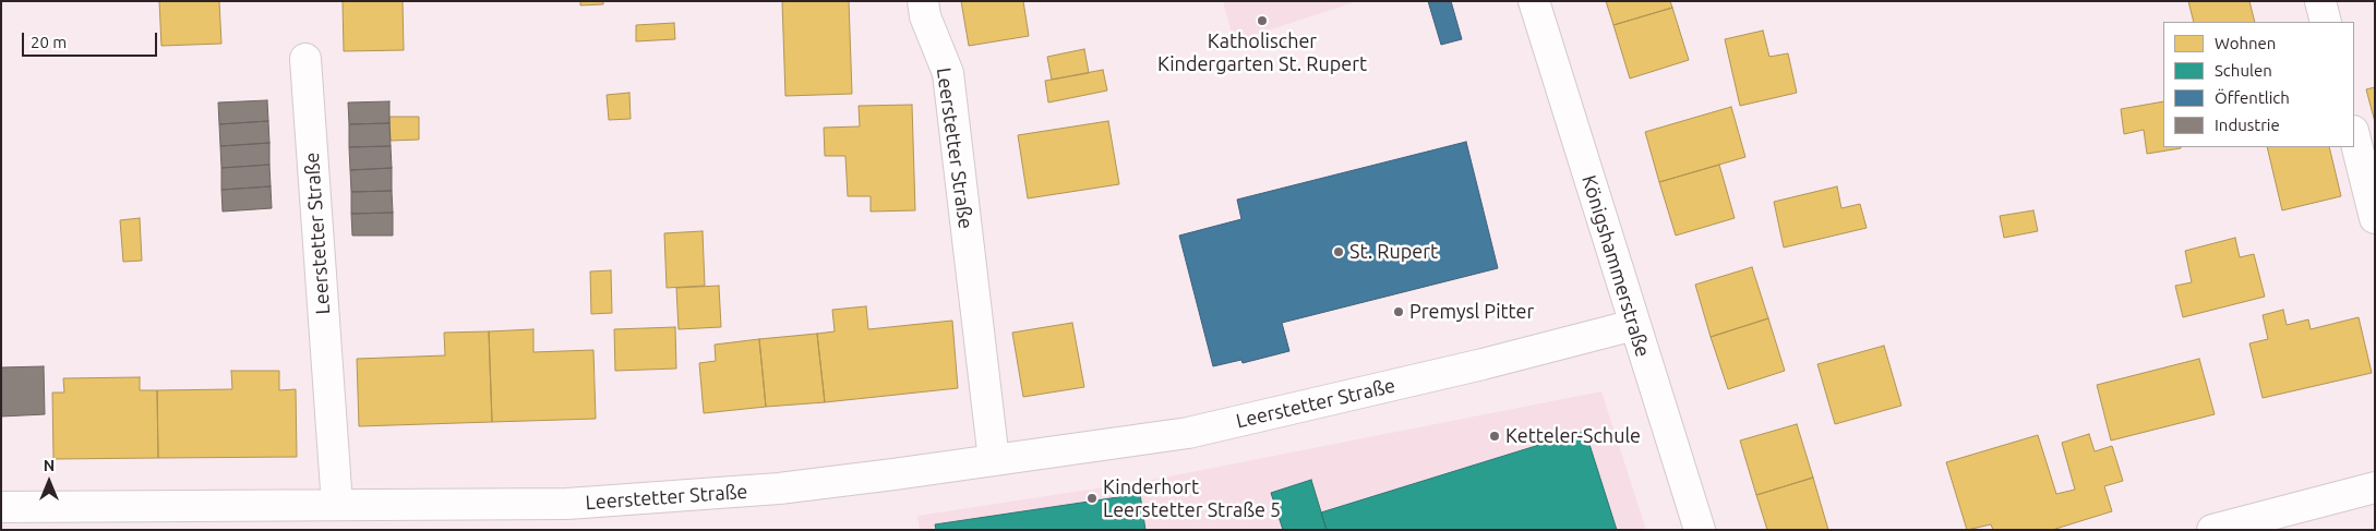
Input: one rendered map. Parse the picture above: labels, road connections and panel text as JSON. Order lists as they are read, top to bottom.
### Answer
{
  "streets": {
    "street": ["Leerstetter Straße", "Königshammerstraße"]
  },
  "crossings": [
    ["Leerstetter Straße", "Königshammerstraße"]
  ],
  "places": [
    "Katholischer Kindergarten St. Rupert",
    "St. Rupert",
    "Premysl Pitter",
    "Ketteler-Schule",
    "Kinderhort Leerstetter Straße 5"
  ],
  "legend": [
    "Wohnen",
    "Schulen",
    "Öffentlich",
    "Industrie"
  ],
  "scale_bar": "20 m",
  "north": "top"
}
